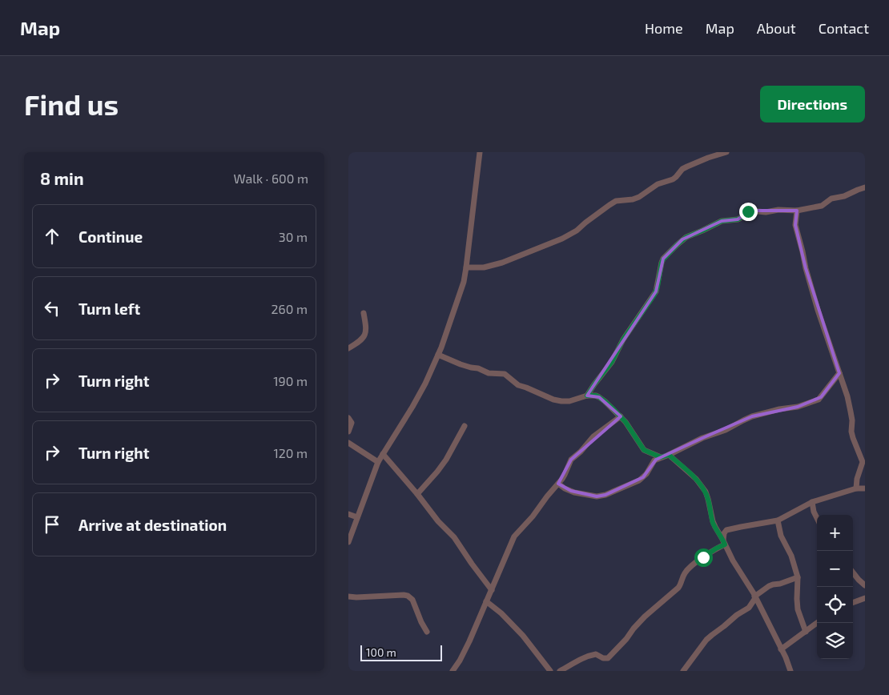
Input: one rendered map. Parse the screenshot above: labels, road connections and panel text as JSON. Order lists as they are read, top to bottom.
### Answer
{
  "scale_bar": "100 m",
  "page": {
    "header": "Map",
    "nav": [
      "Home",
      "Map",
      "About",
      "Contact"
    ],
    "buttons": "Directions",
    "title": "Find us",
    "heading": ["8 min", "Walk · 600 m"],
    "list": [
      ["Continue", "30 m"],
      ["Turn left", "260 m"],
      ["Turn right", "190 m"],
      ["Turn right", "120 m"],
      "Arrive at destination"
    ],
    "map_buttons": ["+", "−"],
    "scale": "100 m"
  }
}
